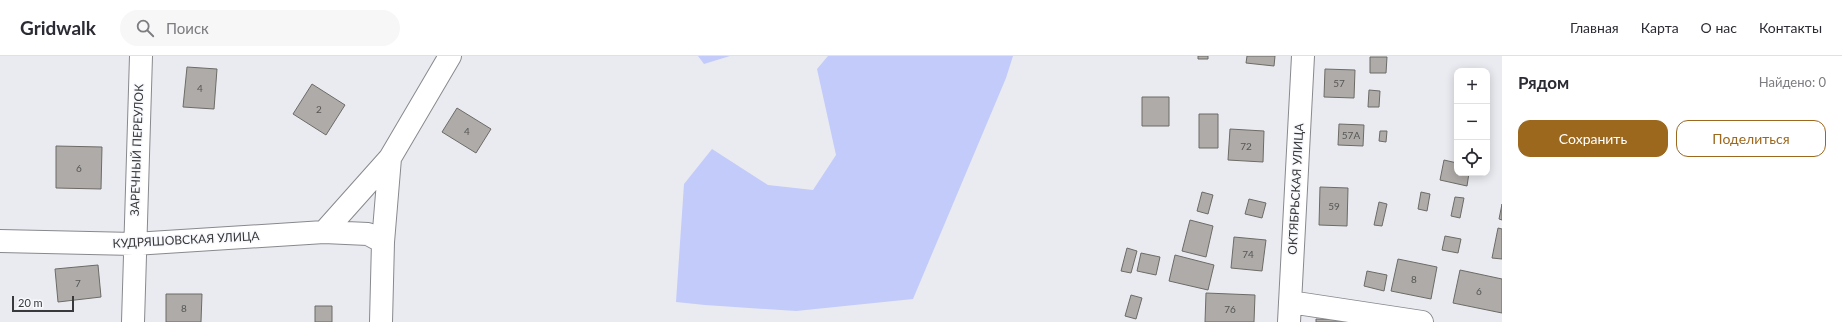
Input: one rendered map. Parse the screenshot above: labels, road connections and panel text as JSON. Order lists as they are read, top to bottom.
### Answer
{
  "streets": {
    "street": ["ЗАРЕЧНЫЙ ПЕРЕУЛОК", "ОКТЯБРЬСКАЯ УЛИЦА", "КУДРЯШОВСКАЯ УЛИЦА"]
  },
  "crossings": [
    ["ЗАРЕЧНЫЙ ПЕРЕУЛОК", "КУДРЯШОВСКАЯ УЛИЦА"]
  ],
  "house_numbers": [
    "57",
    "4",
    "2",
    "4",
    "57А",
    "72",
    "6",
    "59",
    "74",
    "8",
    "7",
    "6",
    "8",
    "76"
  ],
  "scale_bar": "20 m",
  "page": {
    "header": "Gridwalk",
    "search": "Поиск",
    "nav": [
      "Главная",
      "Карта",
      "О нас",
      "Контакты"
    ],
    "heading": ["Рядом", "Найдено: 0"],
    "map_buttons": ["+", "−"],
    "buttons": ["Сохранить", "Поделиться"],
    "scale": "20 m"
  }
}
